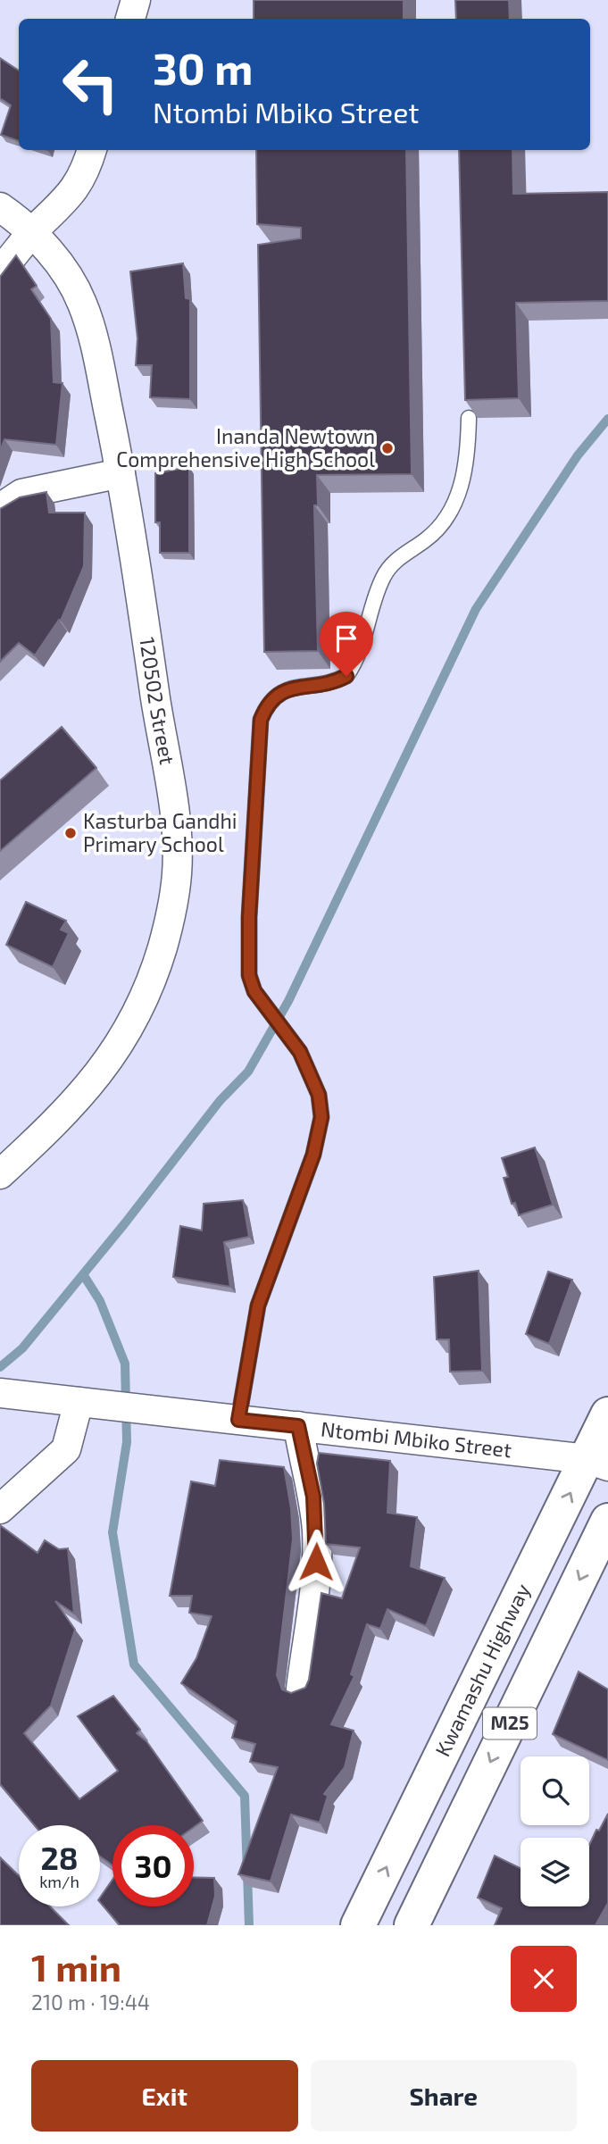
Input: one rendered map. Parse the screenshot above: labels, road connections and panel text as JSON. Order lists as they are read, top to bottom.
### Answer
{
  "streets": {
    "main road": ["Kwamashu Highway", "M25"],
    "street": ["120502 Street", "Ntombi Mbiko Street"]
  },
  "crossings": [
    ["Ntombi Mbiko Street", "Kwamashu Highway"]
  ],
  "places": ["Inanda Newtown Comprehensive High School", "Kasturba Gandhi Primary School"],
  "page": {
    "turn": ["30 m", "Ntombi Mbiko Street"],
    "speed": "28 km/h",
    "limit": "30",
    "heading": ["1 min", "210 m · 19:44"],
    "buttons": ["Exit", "Share"]
  }
}
